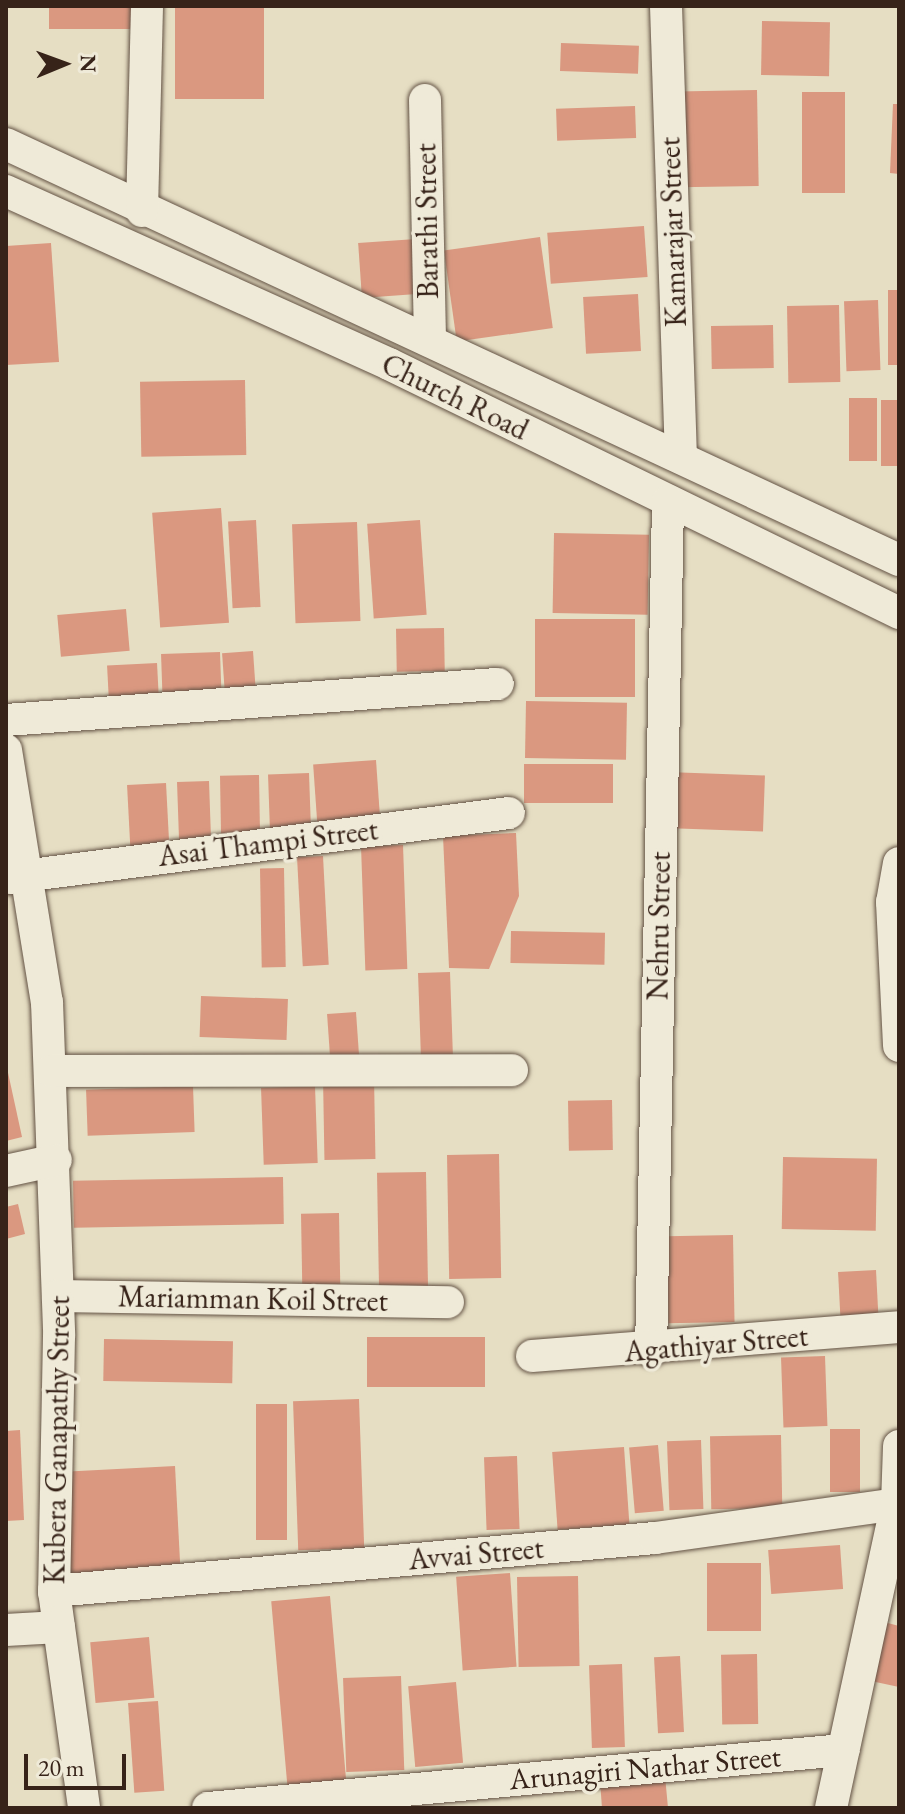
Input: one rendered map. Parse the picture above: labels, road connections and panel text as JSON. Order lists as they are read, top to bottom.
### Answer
{
  "streets": {
    "street": [
      "Barathi Street",
      "Kamarajar Street",
      "Church Road",
      "Asai Thampi Street",
      "Nehru Street",
      "Mariamman Koil Street",
      "Agathiyar Street",
      "Kubera Ganapathy Street",
      "Avvai Street",
      "Arunagiri Nathar Street"
    ]
  },
  "crossings": [
    ["Barathi Street", "Church Road"],
    ["Kamarajar Street", "Church Road"],
    ["Church Road", "Nehru Street"],
    ["Asai Thampi Street", "Kubera Ganapathy Street"],
    ["Nehru Street", "Agathiyar Street"],
    ["Mariamman Koil Street", "Kubera Ganapathy Street"],
    ["Kubera Ganapathy Street", "Avvai Street"]
  ],
  "scale_bar": "20 m",
  "north": "right"
}
